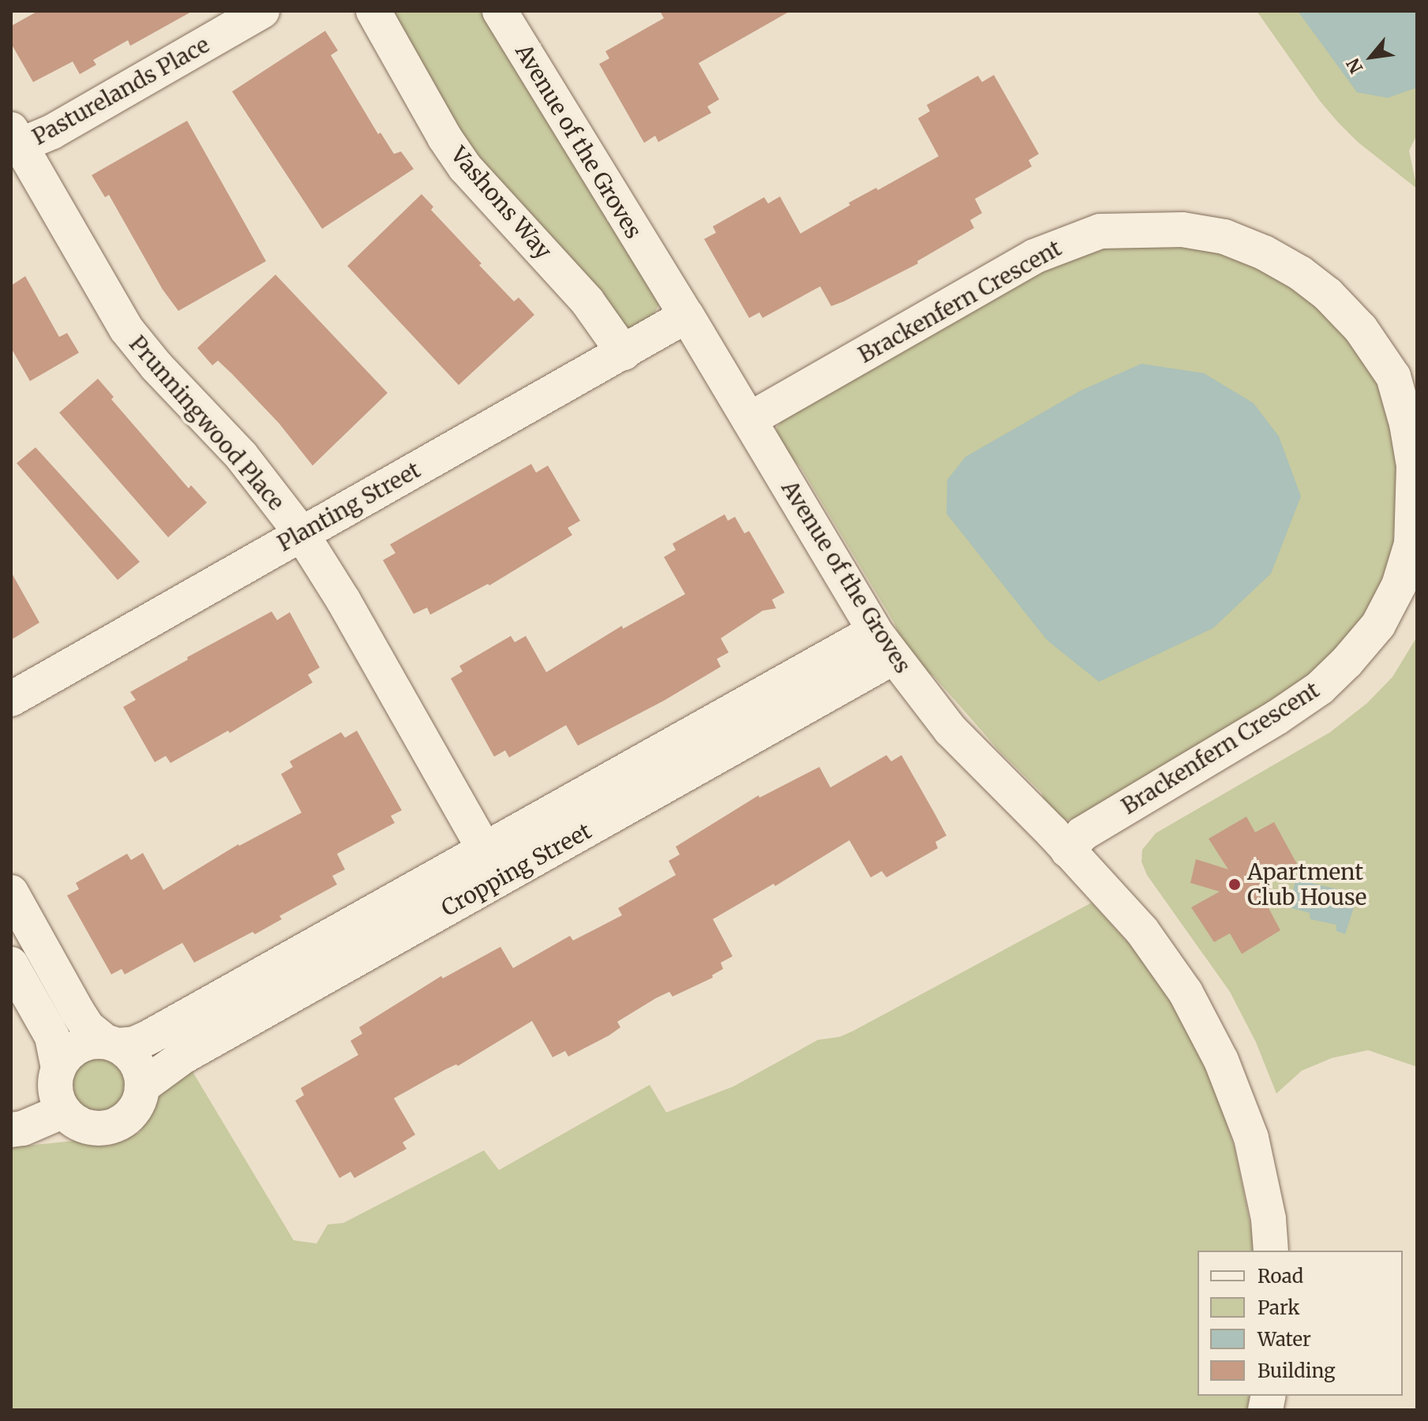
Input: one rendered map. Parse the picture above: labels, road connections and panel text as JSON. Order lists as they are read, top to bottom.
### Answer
{
  "streets": {
    "street": [
      "Pasturelands Place",
      "Avenue of the Groves",
      "Vashons Way",
      "Brackenfern Crescent",
      "Prunningwood Place",
      "Planting Street",
      "Cropping Street"
    ]
  },
  "crossings": [
    ["Pasturelands Place", "Prunningwood Place"],
    ["Avenue of the Groves", "Brackenfern Crescent"],
    ["Avenue of the Groves", "Planting Street"],
    ["Avenue of the Groves", "Cropping Street"],
    ["Vashons Way", "Planting Street"],
    ["Prunningwood Place", "Planting Street"],
    ["Prunningwood Place", "Cropping Street"]
  ],
  "places": ["Apartment Club House"],
  "legend": [
    "Road",
    "Park",
    "Water",
    "Building"
  ],
  "north": "bottom left"
}
